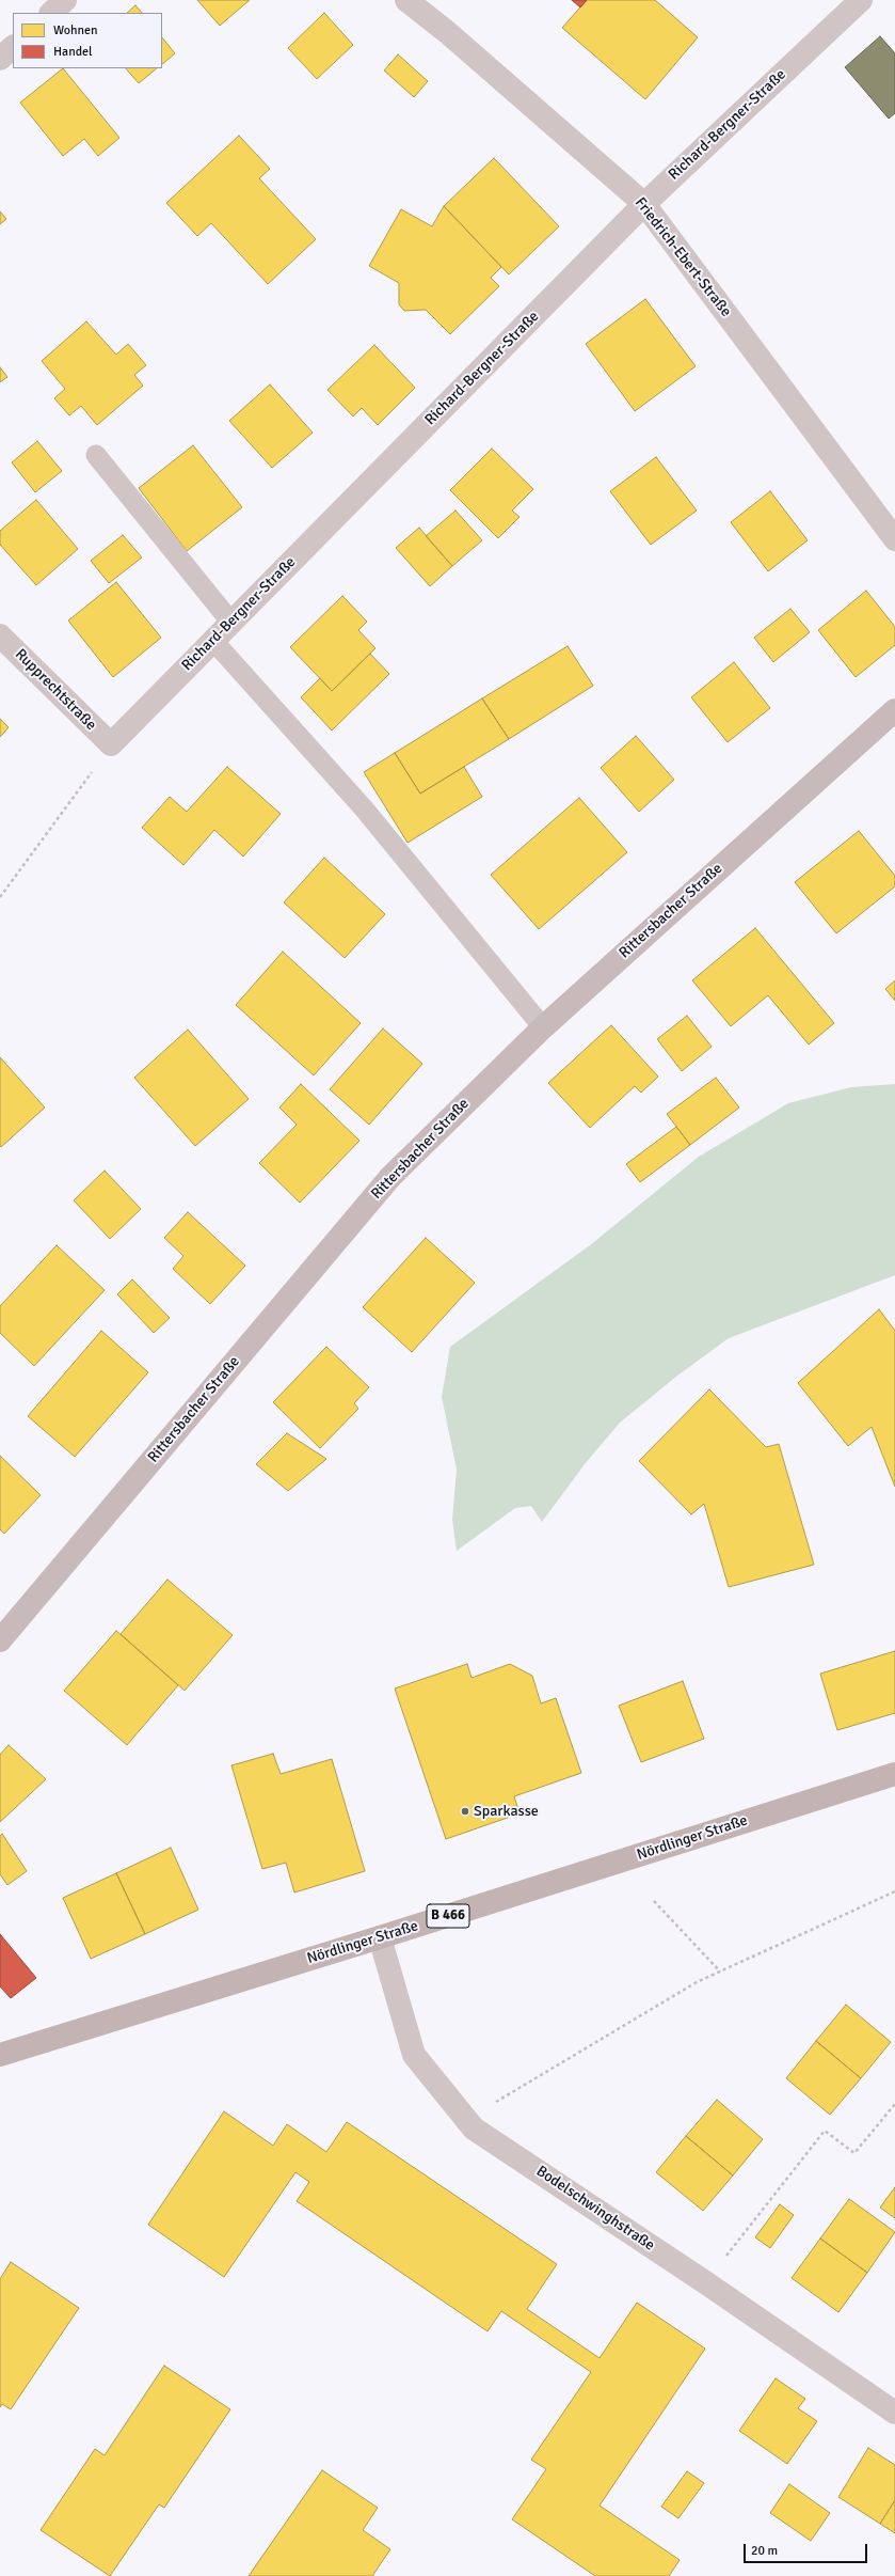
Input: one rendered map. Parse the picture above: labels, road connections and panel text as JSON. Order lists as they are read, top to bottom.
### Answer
{
  "streets": {
    "main road": ["Rittersbacher Straße", "Nördlinger Straße", "B 466"],
    "street": [
      "Richard-Bergner-Straße",
      "Friedrich-Ebert-Straße",
      "Rupprechtstraße",
      "Bodelschwinghstraße"
    ]
  },
  "crossings": [
    ["Richard-Bergner-Straße", "Friedrich-Ebert-Straße"],
    ["Richard-Bergner-Straße", "Rupprechtstraße"],
    ["Nördlinger Straße", "Bodelschwinghstraße"]
  ],
  "places": ["Sparkasse"],
  "legend": ["Wohnen", "Handel"],
  "scale_bar": "20 m"
}
